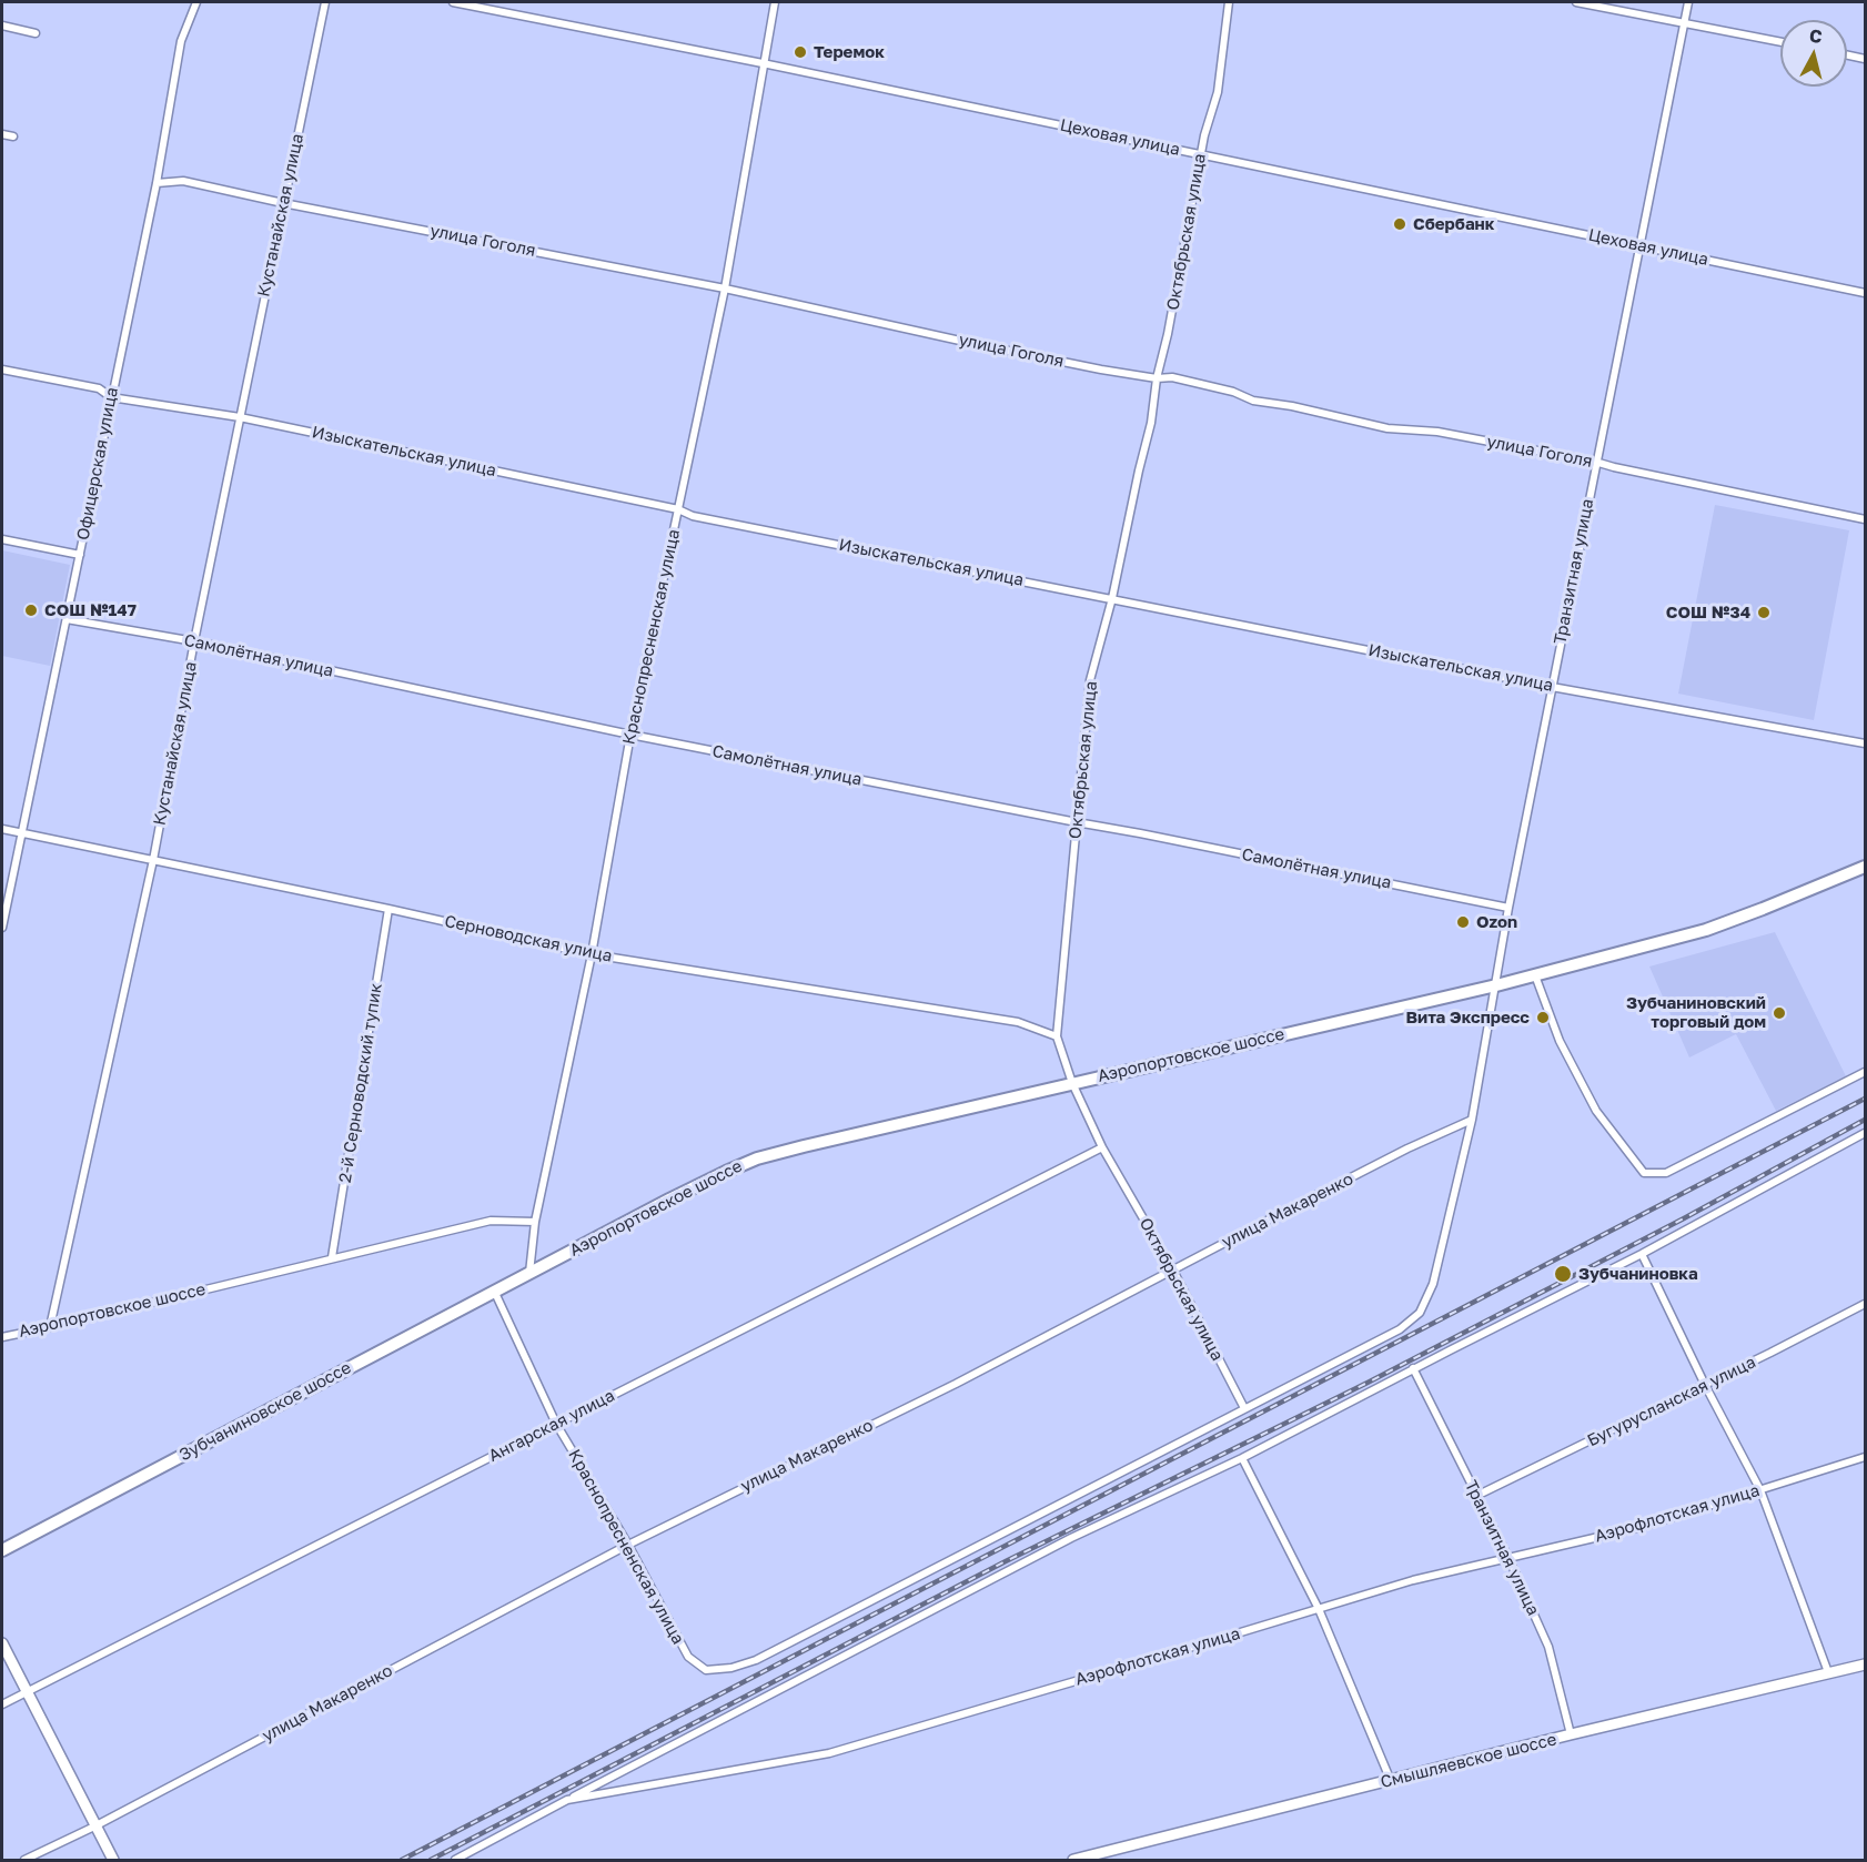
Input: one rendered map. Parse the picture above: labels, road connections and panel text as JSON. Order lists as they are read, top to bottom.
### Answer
{
  "streets": {
    "main road": ["Аэропортовское шоссе", "Зубчаниновское шоссе"],
    "street": [
      "Цеховая улица",
      "Кустанайская улица",
      "Октябрьская улица",
      "улица Гоголя",
      "Изыскательская улица",
      "Офицерская улица",
      "Транзитная улица",
      "Краснопресненская улица",
      "Самолётная улица",
      "Серноводская улица",
      "2-й Серноводский тупик",
      "улица Макаренко",
      "Бугурусланская улица",
      "Ангарская улица",
      "Аэрофлотская улица",
      "Смышляевское шоссе"
    ]
  },
  "crossings": [
    ["Цеховая улица", "Октябрьская улица"],
    ["Цеховая улица", "Транзитная улица"],
    ["Цеховая улица", "Краснопресненская улица"],
    ["Кустанайская улица", "улица Гоголя"],
    ["Кустанайская улица", "Изыскательская улица"],
    ["Кустанайская улица", "Самолётная улица"],
    ["Кустанайская улица", "Серноводская улица"],
    ["Кустанайская улица", "Аэропортовское шоссе"],
    ["Октябрьская улица", "улица Гоголя"],
    ["Октябрьская улица", "Изыскательская улица"],
    ["Октябрьская улица", "Краснопресненская улица"],
    ["Октябрьская улица", "Самолётная улица"],
    ["Октябрьская улица", "Серноводская улица"],
    ["Октябрьская улица", "Аэропортовское шоссе"],
    ["Октябрьская улица", "улица Макаренко"],
    ["Октябрьская улица", "Ангарская улица"],
    ["улица Гоголя", "Офицерская улица"],
    ["улица Гоголя", "Транзитная улица"],
    ["улица Гоголя", "Краснопресненская улица"],
    ["Изыскательская улица", "Офицерская улица"],
    ["Изыскательская улица", "Транзитная улица"],
    ["Изыскательская улица", "Краснопресненская улица"],
    ["Офицерская улица", "Самолётная улица"],
    ["Офицерская улица", "Серноводская улица"],
    ["Транзитная улица", "Самолётная улица"],
    ["Транзитная улица", "Аэропортовское шоссе"],
    ["Транзитная улица", "Бугурусланская улица"],
    ["Транзитная улица", "Аэрофлотская улица"],
    ["Транзитная улица", "Смышляевское шоссе"],
    ["Краснопресненская улица", "Самолётная улица"],
    ["Краснопресненская улица", "Серноводская улица"],
    ["Краснопресненская улица", "Аэропортовское шоссе"],
    ["Краснопресненская улица", "улица Макаренко"],
    ["Краснопресненская улица", "Зубчаниновское шоссе"],
    ["Краснопресненская улица", "Ангарская улица"],
    ["Серноводская улица", "2-й Серноводский тупик"],
    ["Аэропортовское шоссе", "2-й Серноводский тупик"],
    ["Аэропортовское шоссе", "Зубчаниновское шоссе"]
  ],
  "places": [
    "Теремок",
    "Сбербанк",
    "СОШ №147",
    "СОШ №34",
    "Ozon",
    "Зубчаниновский торговый дом",
    "Вита Экспресс",
    "Зубчаниновка"
  ],
  "north": "top"
}
